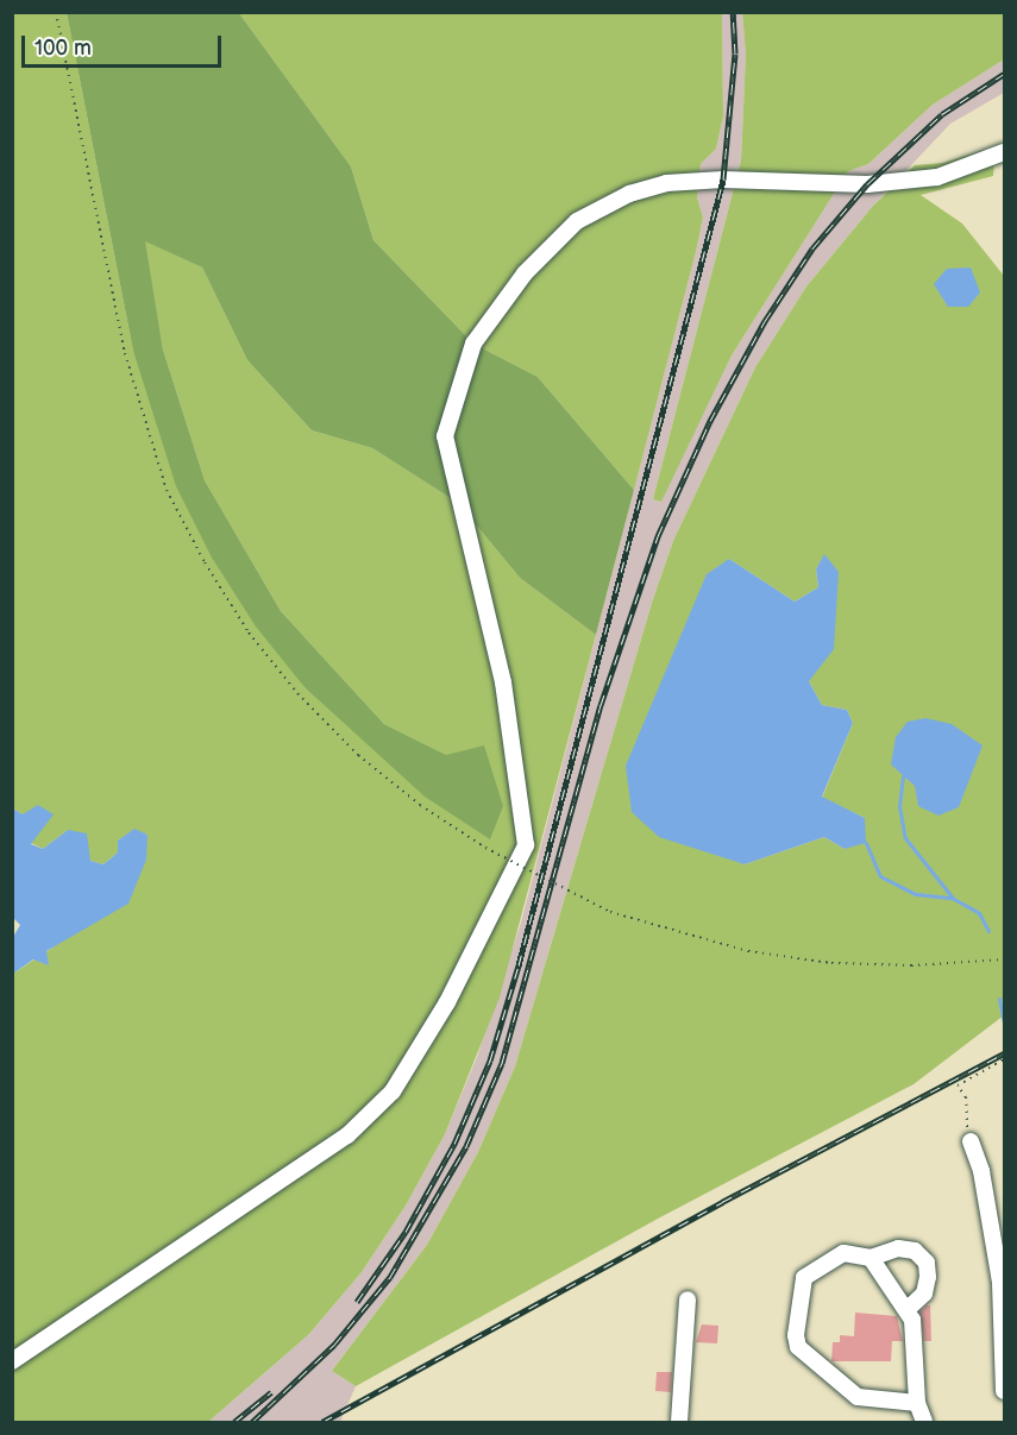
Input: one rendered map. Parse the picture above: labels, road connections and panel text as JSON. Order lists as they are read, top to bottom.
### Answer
{
  "scale_bar": "100 m"
}
